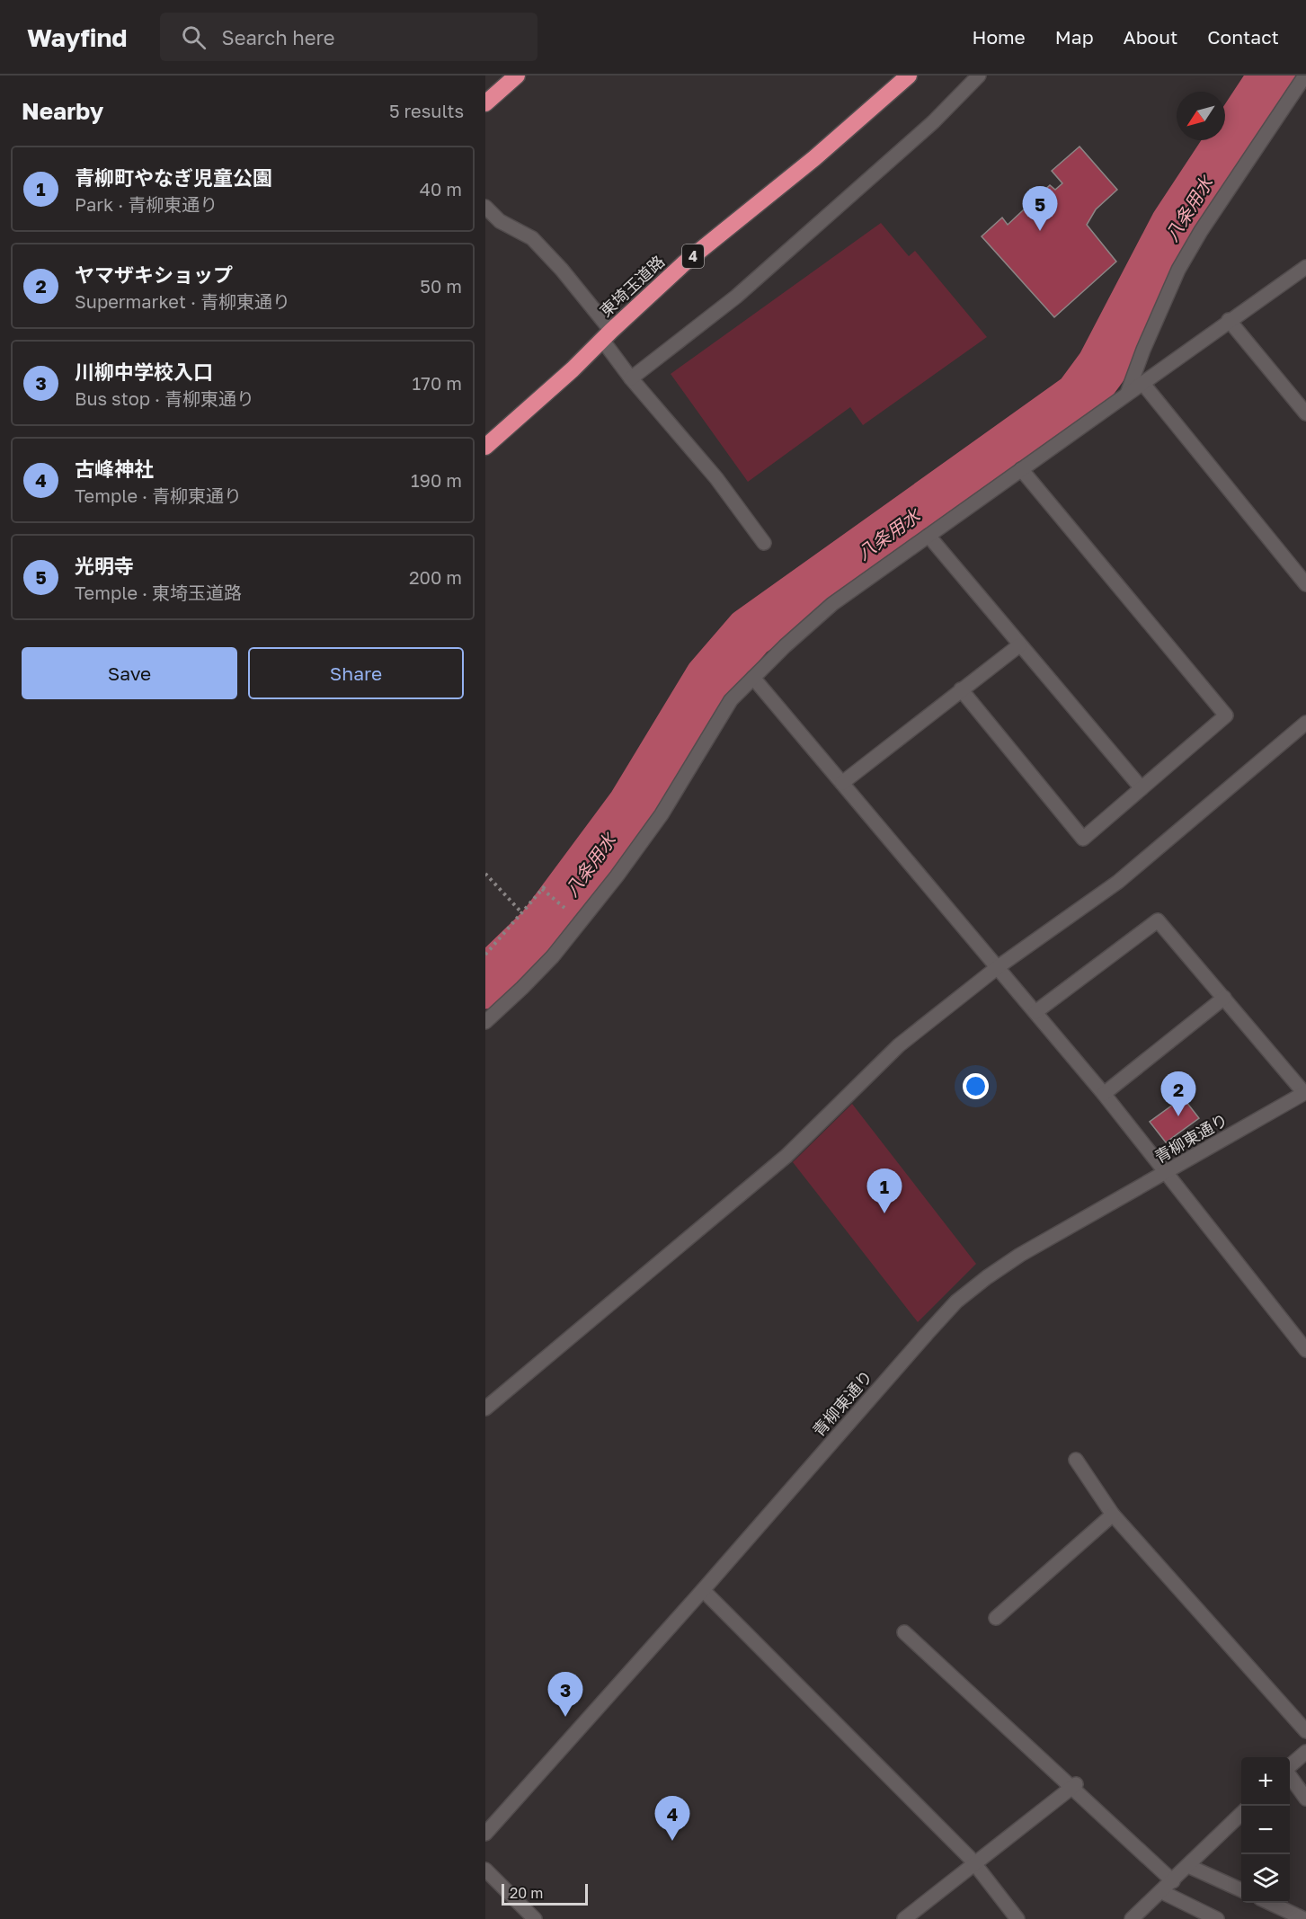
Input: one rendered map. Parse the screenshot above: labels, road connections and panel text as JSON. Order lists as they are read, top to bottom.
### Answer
{
  "streets": {
    "highway": ["4", "東埼玉道路"],
    "street": ["青柳東通り"]
  },
  "water": ["八条用水"],
  "scale_bar": "20 m",
  "north": "bottom left",
  "page": {
    "header": "Wayfind",
    "search": "Search here",
    "nav": [
      "Home",
      "Map",
      "About",
      "Contact"
    ],
    "heading": ["Nearby", "5 results"],
    "list": [
      {
        "mark": "1",
        "name": "青柳町やなぎ児童公園",
        "note": "Park · 青柳東通り",
        "value": "40 m"
      },
      {
        "mark": "2",
        "name": "ヤマザキショップ",
        "note": "Supermarket · 青柳東通り",
        "value": "50 m"
      },
      {
        "mark": "3",
        "name": "川柳中学校入口",
        "note": "Bus stop · 青柳東通り",
        "value": "170 m"
      },
      {
        "mark": "4",
        "name": "古峰神社",
        "note": "Temple · 青柳東通り",
        "value": "190 m"
      },
      {
        "mark": "5",
        "name": "光明寺",
        "note": "Temple · 東埼玉道路",
        "value": "200 m"
      }
    ],
    "pins": [
      "5",
      "2",
      "1",
      "3",
      "4"
    ],
    "buttons": ["Save", "Share"],
    "map_buttons": ["+", "−"],
    "scale": "20 m"
  }
}
